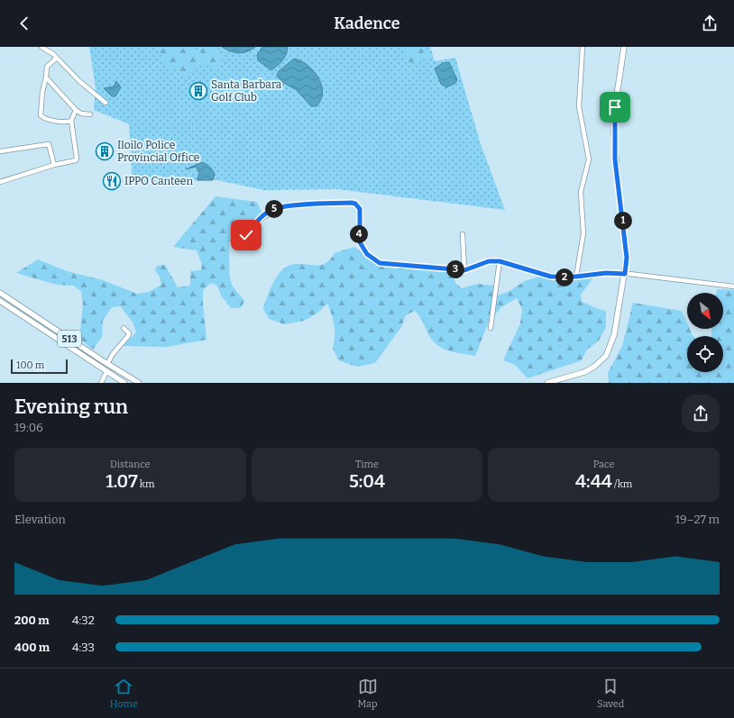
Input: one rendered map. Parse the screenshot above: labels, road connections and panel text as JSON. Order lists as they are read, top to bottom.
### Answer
{
  "streets": {
    "main road": ["513"]
  },
  "places": {
    "building": ["Santa Barbara Golf Club", "Iloilo Police Provincial Office"],
    "restaurant": ["IPPO Canteen"]
  },
  "scale_bar": "100 m",
  "north": "bottom right",
  "page": {
    "header": "Kadence",
    "pins": [
      "5",
      "1",
      "4",
      "3",
      "2"
    ],
    "scale": "100 m",
    "heading": ["Evening run", "19:06"],
    "stats": [
      ["Distance", "1.07 km"],
      ["Time", "5:04"],
      ["Pace", "4:44 /km"]
    ],
    "chart": ["Elevation", "19–27 m"],
    "list": [
      {
        "name": "200 m",
        "note": "4:32"
      },
      {
        "name": "400 m",
        "note": "4:33"
      }
    ],
    "tabs": ["Home", "Map", "Saved"]
  }
}
